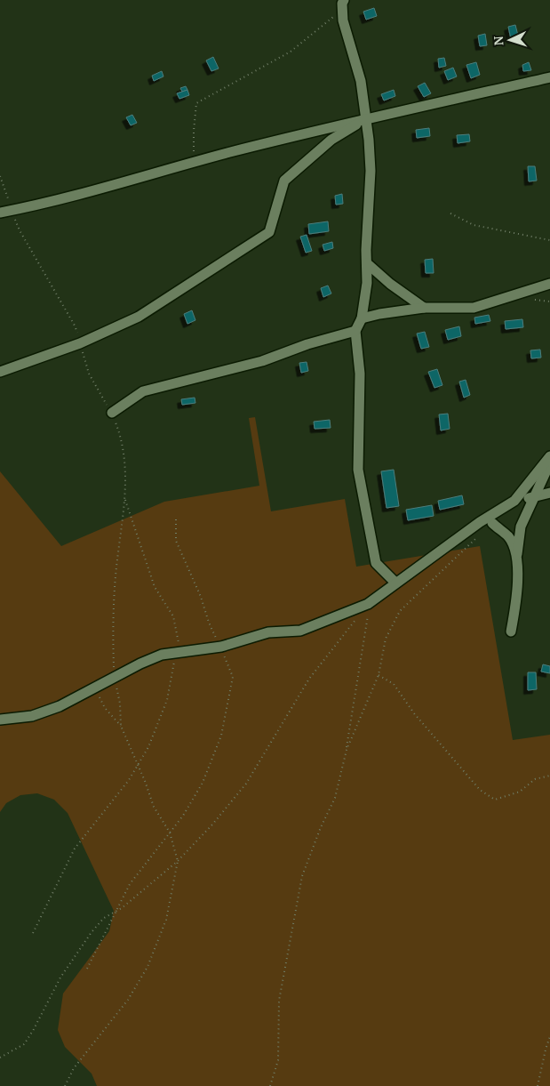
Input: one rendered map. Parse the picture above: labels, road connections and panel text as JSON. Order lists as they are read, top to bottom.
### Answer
{
  "north": "left"
}
